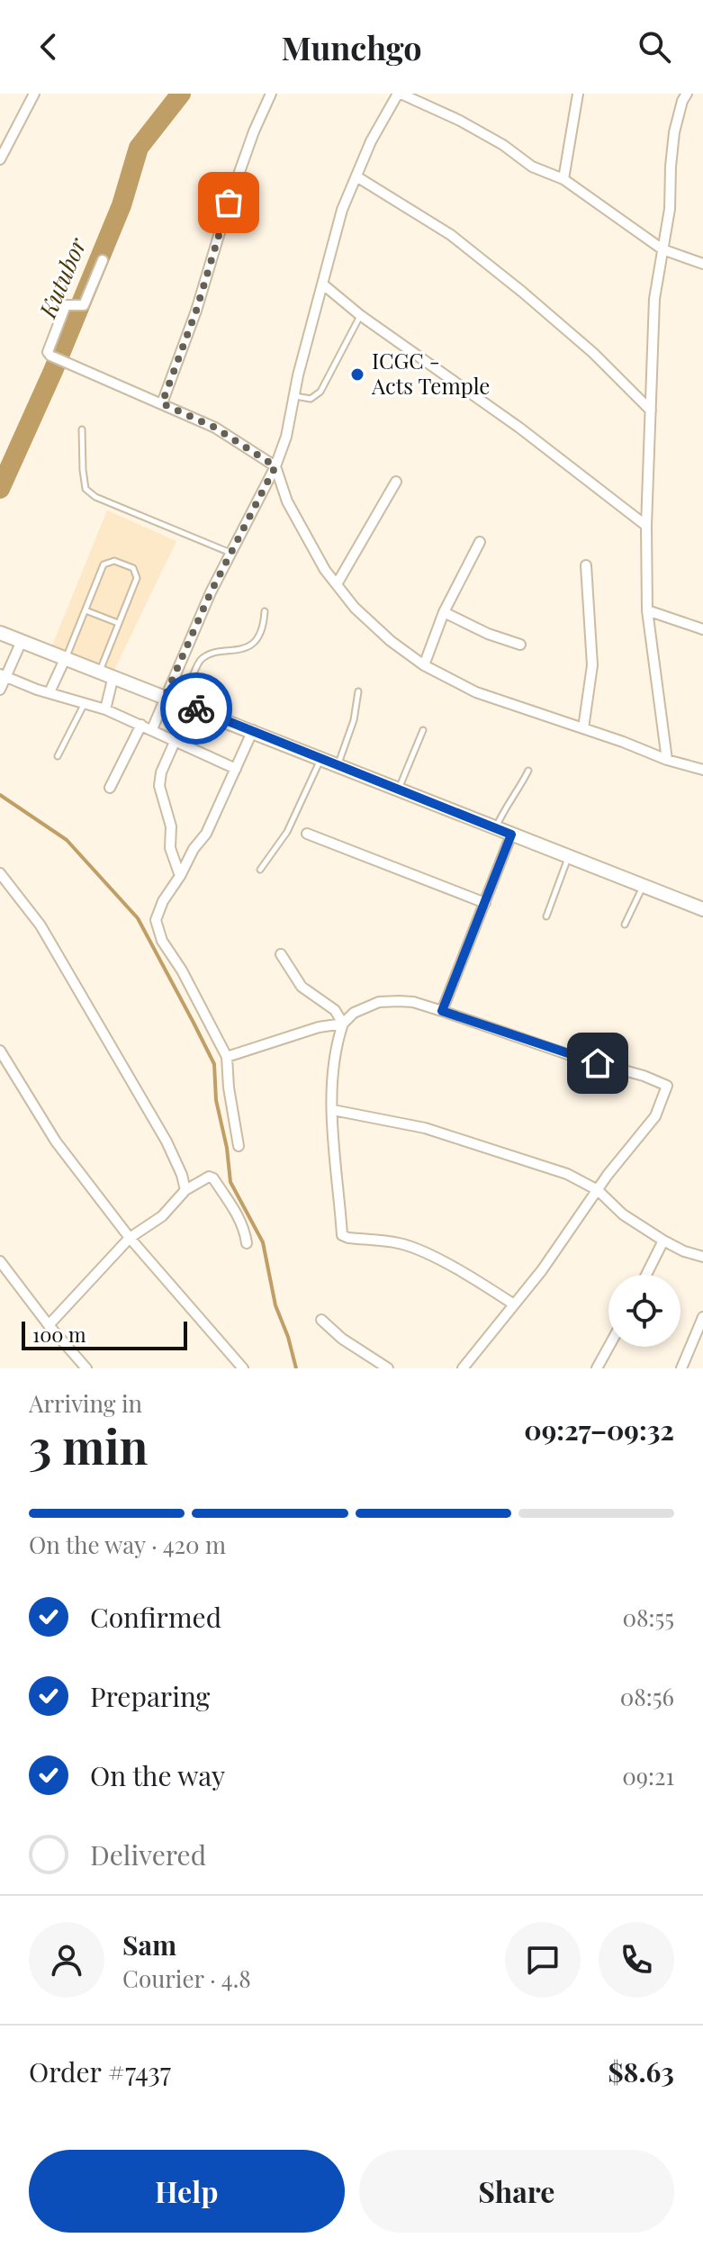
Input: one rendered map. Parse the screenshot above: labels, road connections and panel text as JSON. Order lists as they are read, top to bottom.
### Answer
{
  "water": ["Kutubor"],
  "places": ["ICGC - Acts Temple"],
  "scale_bar": "100 m",
  "page": {
    "header": "Munchgo",
    "scale": "100 m",
    "heading": ["3 min", "Arriving in", "09:27–09:32"],
    "panel": [
      "Sam",
      "Courier · 4.8",
      "Order #7437",
      "$8.63"
    ],
    "bar": "On the way · 420 m",
    "list": [
      ["Confirmed", "08:55"],
      ["Preparing", "08:56"],
      ["On the way", "09:21"],
      "Delivered"
    ],
    "buttons": ["Help", "Share"]
  }
}
